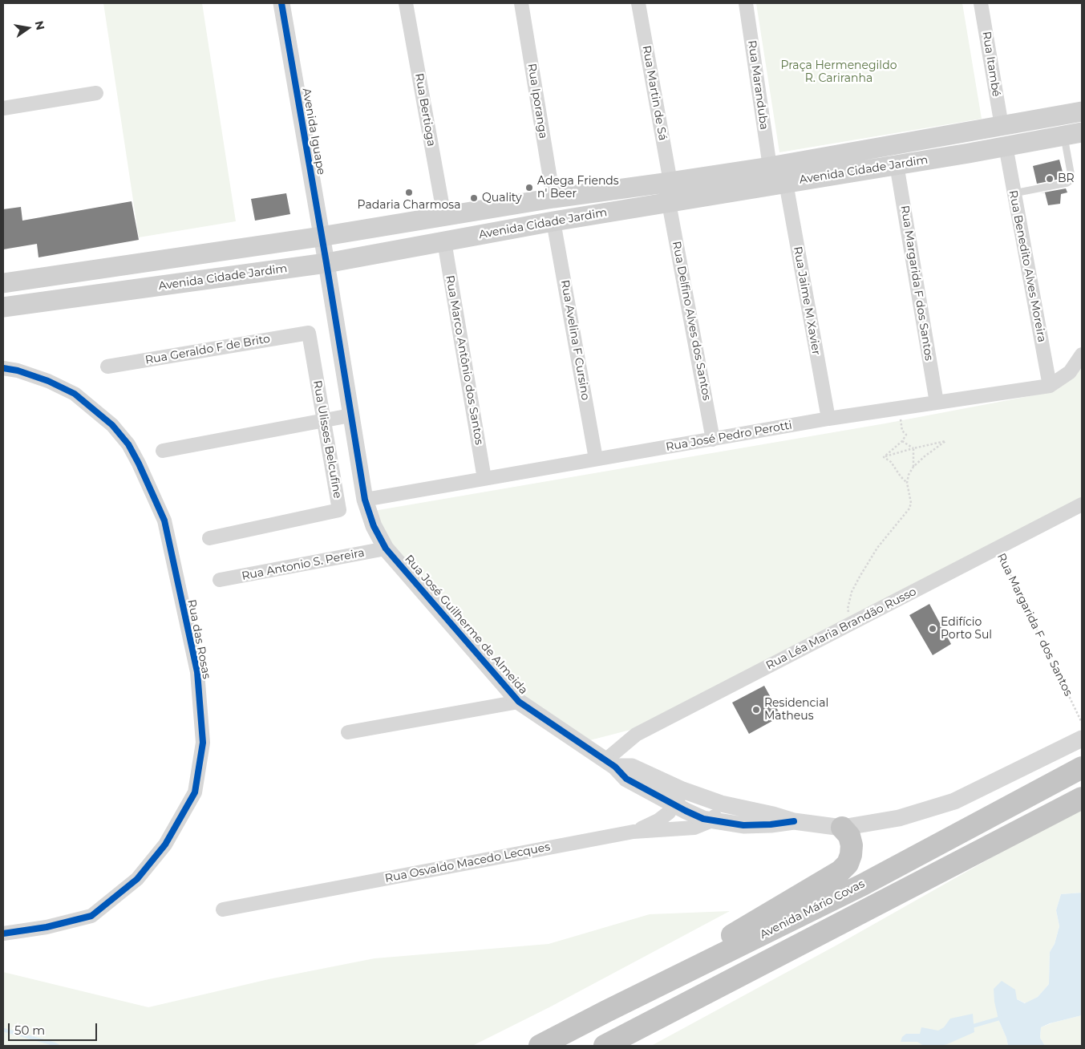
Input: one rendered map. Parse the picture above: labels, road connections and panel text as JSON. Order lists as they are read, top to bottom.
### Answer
{
  "streets": {
    "highway": ["Avenida Mário Covas"],
    "main road": ["Avenida Cidade Jardim"],
    "street": [
      "Rua Itambé",
      "Rua Maranduba",
      "Rua Martin de Sá",
      "Rua Iporanga",
      "Rua Bertioga",
      "Avenida Iguape",
      "Rua Benedito Alves Moreira",
      "Rua Margarida F dos Santos",
      "Rua Jaime M Xavier",
      "Rua Delfino Alves dos Santos",
      "Rua Avelina F Cursino",
      "Rua Geraldo F de Brito",
      "Rua Marco Antônio dos Santos",
      "Rua José Pedro Perotti",
      "Rua Ulisses Belcufine",
      "Rua Antonio S. Pereira",
      "Rua José Guilherme de Almeida",
      "Rua Léa Maria Brandão Russo",
      "Rua das Rosas",
      "Rua Osvaldo Macedo Lecques"
    ]
  },
  "crossings": [
    ["Rua Itambé", "Avenida Cidade Jardim"],
    ["Rua Maranduba", "Avenida Cidade Jardim"],
    ["Rua Martin de Sá", "Avenida Cidade Jardim"],
    ["Rua Iporanga", "Avenida Cidade Jardim"],
    ["Rua Bertioga", "Avenida Cidade Jardim"],
    ["Avenida Iguape", "Avenida Cidade Jardim"],
    ["Avenida Iguape", "Rua José Guilherme de Almeida"],
    ["Avenida Cidade Jardim", "Rua Benedito Alves Moreira"],
    ["Avenida Cidade Jardim", "Rua Margarida F dos Santos"],
    ["Avenida Cidade Jardim", "Rua Jaime M Xavier"],
    ["Avenida Cidade Jardim", "Rua Delfino Alves dos Santos"],
    ["Avenida Cidade Jardim", "Rua Avelina F Cursino"],
    ["Avenida Cidade Jardim", "Rua Marco Antônio dos Santos"],
    ["Avenida Cidade Jardim", "Rua José Guilherme de Almeida"],
    ["Rua Benedito Alves Moreira", "Rua José Pedro Perotti"],
    ["Rua Margarida F dos Santos", "Rua José Pedro Perotti"],
    ["Rua Margarida F dos Santos", "Rua Léa Maria Brandão Russo"],
    ["Rua Jaime M Xavier", "Rua José Pedro Perotti"],
    ["Rua Delfino Alves dos Santos", "Rua José Pedro Perotti"],
    ["Rua Avelina F Cursino", "Rua José Pedro Perotti"],
    ["Rua Geraldo F de Brito", "Rua Ulisses Belcufine"],
    ["Rua Marco Antônio dos Santos", "Rua José Pedro Perotti"],
    ["Rua José Pedro Perotti", "Rua José Guilherme de Almeida"],
    ["Rua Antonio S. Pereira", "Rua José Guilherme de Almeida"],
    ["Rua José Guilherme de Almeida", "Rua Léa Maria Brandão Russo"],
    ["Rua José Guilherme de Almeida", "Rua Osvaldo Macedo Lecques"]
  ],
  "parks": ["Praça Hermenegildo R. Cariranha"],
  "places": [
    "BR",
    "Adega Friends n' Beer",
    "Padaria Charmosa",
    "Quality",
    "Edifício Porto Sul",
    "Residencial Matheus"
  ],
  "scale_bar": "50 m",
  "north": "right"
}
